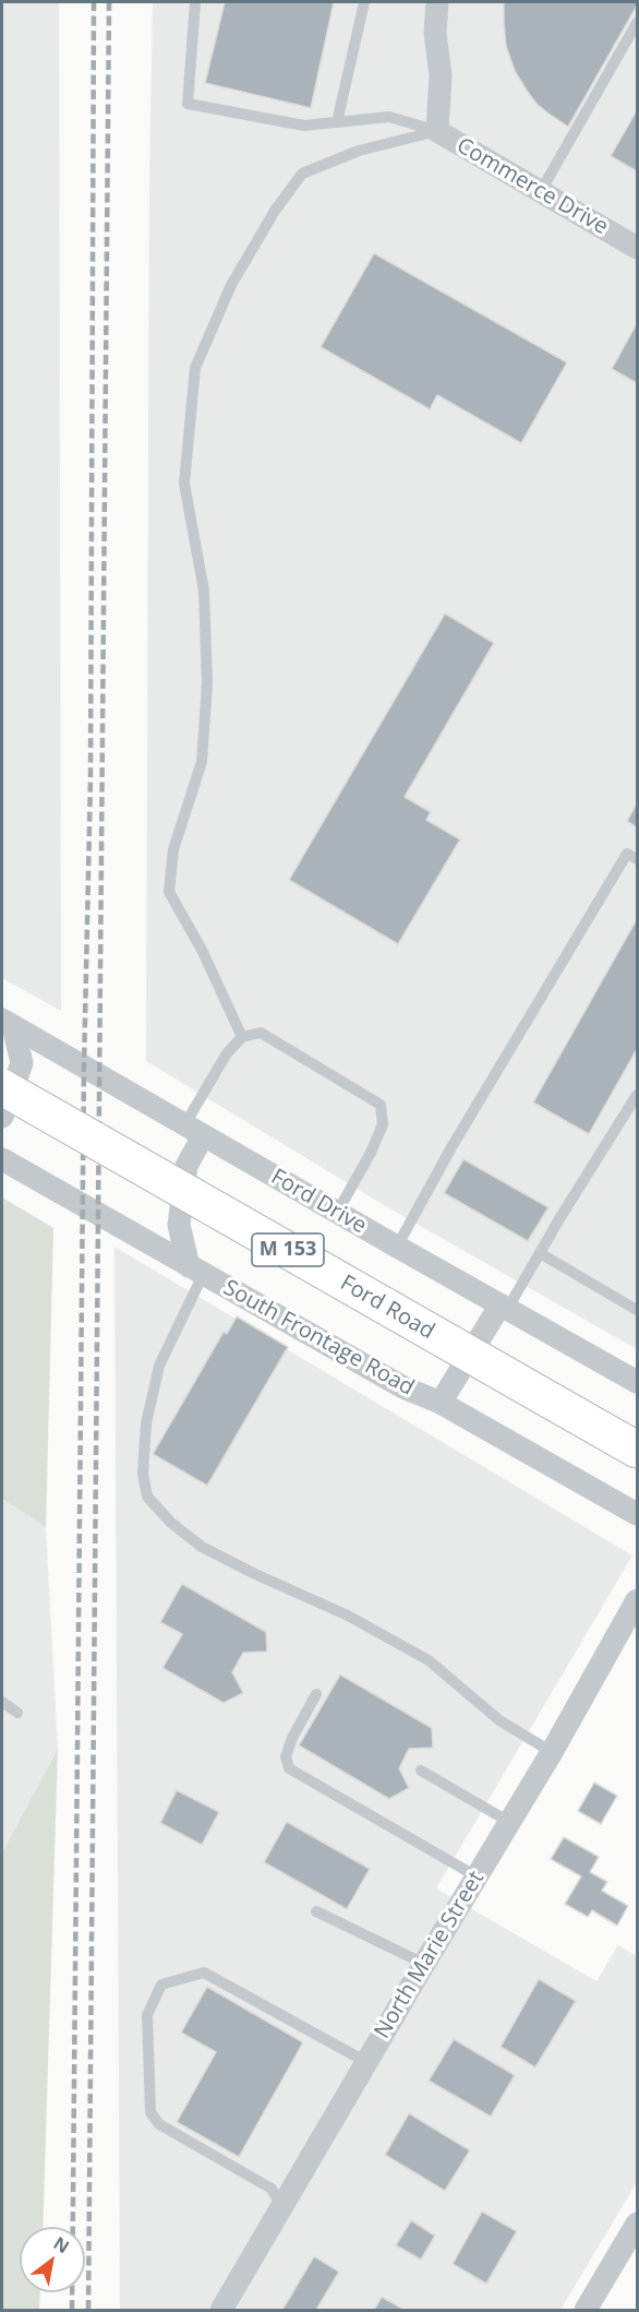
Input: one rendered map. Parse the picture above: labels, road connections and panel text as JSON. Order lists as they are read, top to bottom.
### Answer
{
  "streets": {
    "main road": ["M 153", "Ford Road"],
    "street": [
      "Commerce Drive",
      "Ford Drive",
      "South Frontage Road",
      "North Marie Street"
    ]
  },
  "north": "top right"
}
